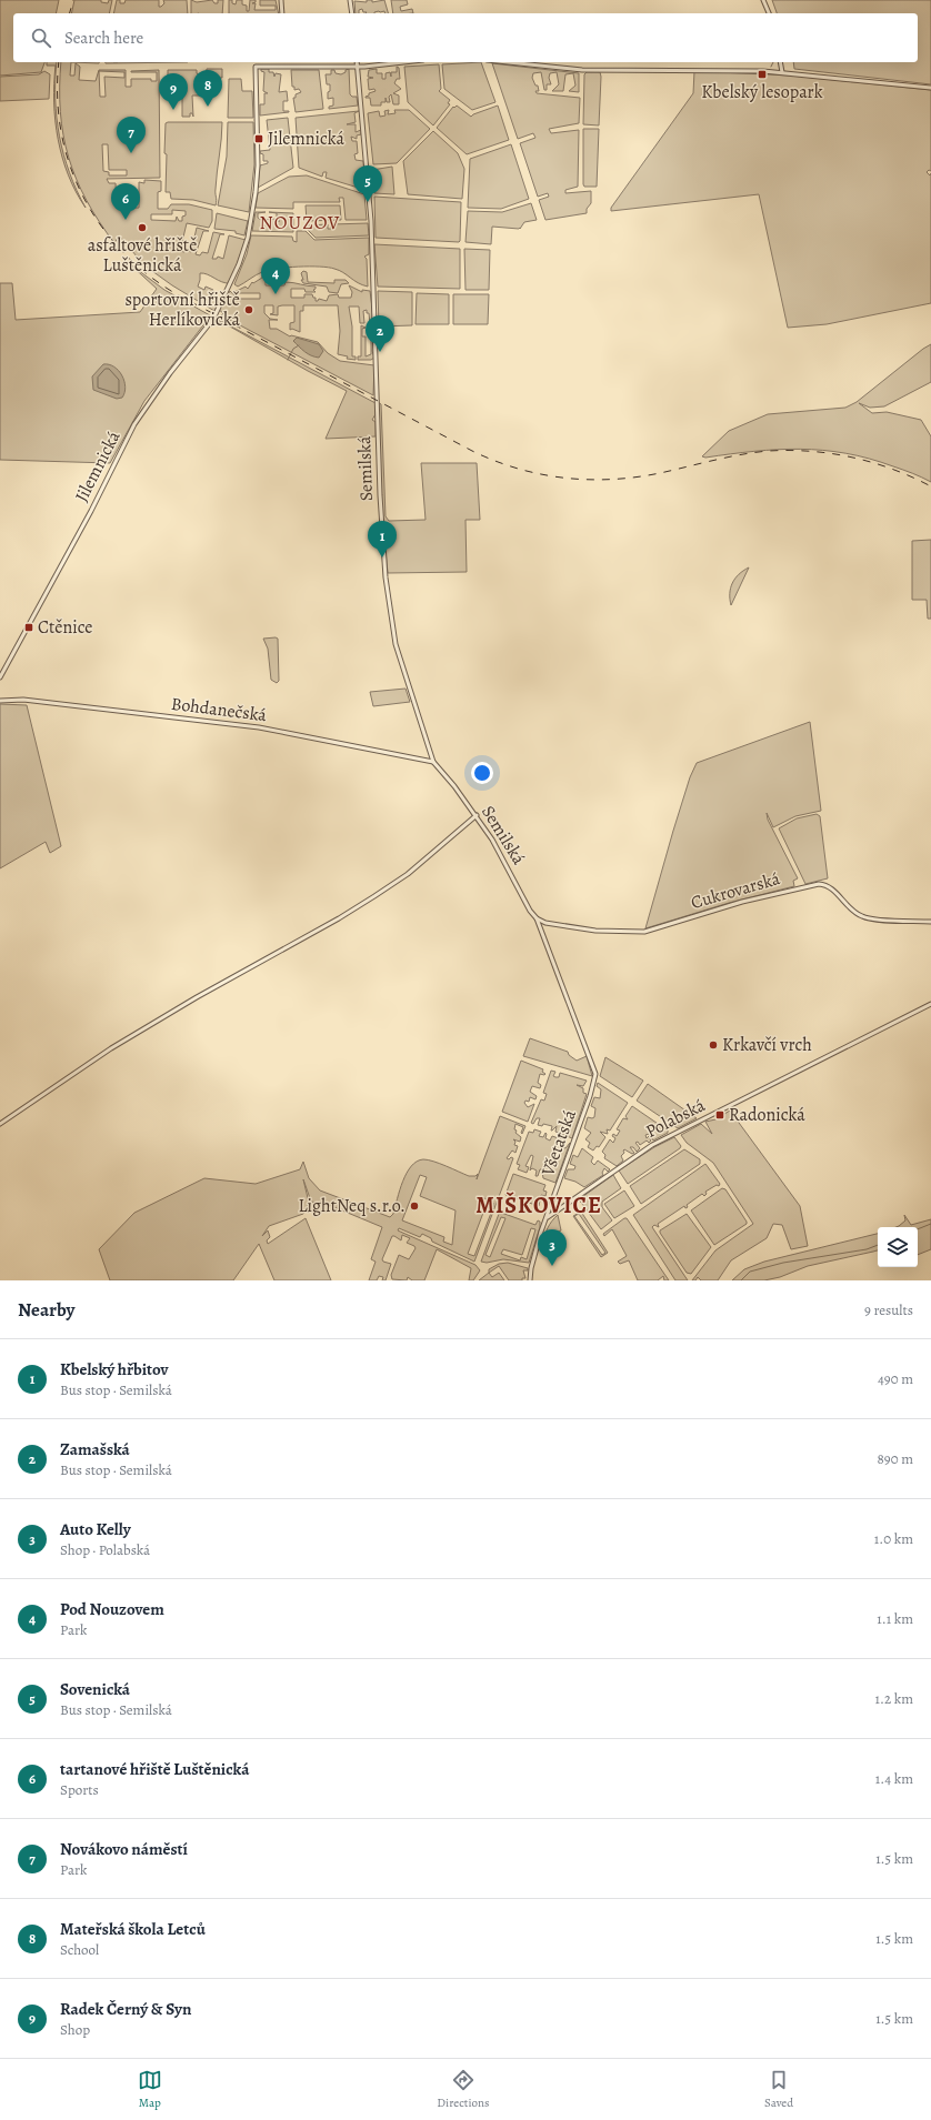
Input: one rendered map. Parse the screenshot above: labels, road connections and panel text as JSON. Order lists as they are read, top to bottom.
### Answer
{
  "streets": {
    "street": [
      "Jilemnická",
      "Semilská",
      "Bohdanečská",
      "Cukrovarská",
      "Polabská",
      "Všetatská"
    ]
  },
  "crossings": [
    ["Semilská", "Bohdanečská"],
    ["Semilská", "Cukrovarská"],
    ["Semilská", "Všetatská"],
    ["Polabská", "Všetatská"]
  ],
  "districts": ["NOUZOV", "MIŠKOVICE"],
  "places": {
    "transit": [
      "Kbelský lesopark",
      "Jilemnická",
      "Ctěnice",
      "Radonická"
    ],
    "other": [
      "asfaltové hřiště Luštěnická",
      "sportovní hřiště Herlíkovická",
      "Krkavčí vrch",
      "LightNeq s.r.o."
    ]
  },
  "page": {
    "search": "Search here",
    "pins": [
      "8",
      "9",
      "7",
      "5",
      "6",
      "4",
      "2",
      "1",
      "3"
    ],
    "heading": ["Nearby", "9 results"],
    "list": [
      {
        "mark": "1",
        "name": "Kbelský hřbitov",
        "note": "Bus stop · Semilská",
        "value": "490 m"
      },
      {
        "mark": "2",
        "name": "Zamašská",
        "note": "Bus stop · Semilská",
        "value": "890 m"
      },
      {
        "mark": "3",
        "name": "Auto Kelly",
        "note": "Shop · Polabská",
        "value": "1.0 km"
      },
      {
        "mark": "4",
        "name": "Pod Nouzovem",
        "note": "Park",
        "value": "1.1 km"
      },
      {
        "mark": "5",
        "name": "Sovenická",
        "note": "Bus stop · Semilská",
        "value": "1.2 km"
      },
      {
        "mark": "6",
        "name": "tartanové hřiště Luštěnická",
        "note": "Sports",
        "value": "1.4 km"
      },
      {
        "mark": "7",
        "name": "Novákovo náměstí",
        "note": "Park",
        "value": "1.5 km"
      },
      {
        "mark": "8",
        "name": "Mateřská škola Letců",
        "note": "School",
        "value": "1.5 km"
      },
      {
        "mark": "9",
        "name": "Radek Černý & Syn",
        "note": "Shop",
        "value": "1.5 km"
      }
    ],
    "nav": ["Map", "Directions", "Saved"]
  }
}
